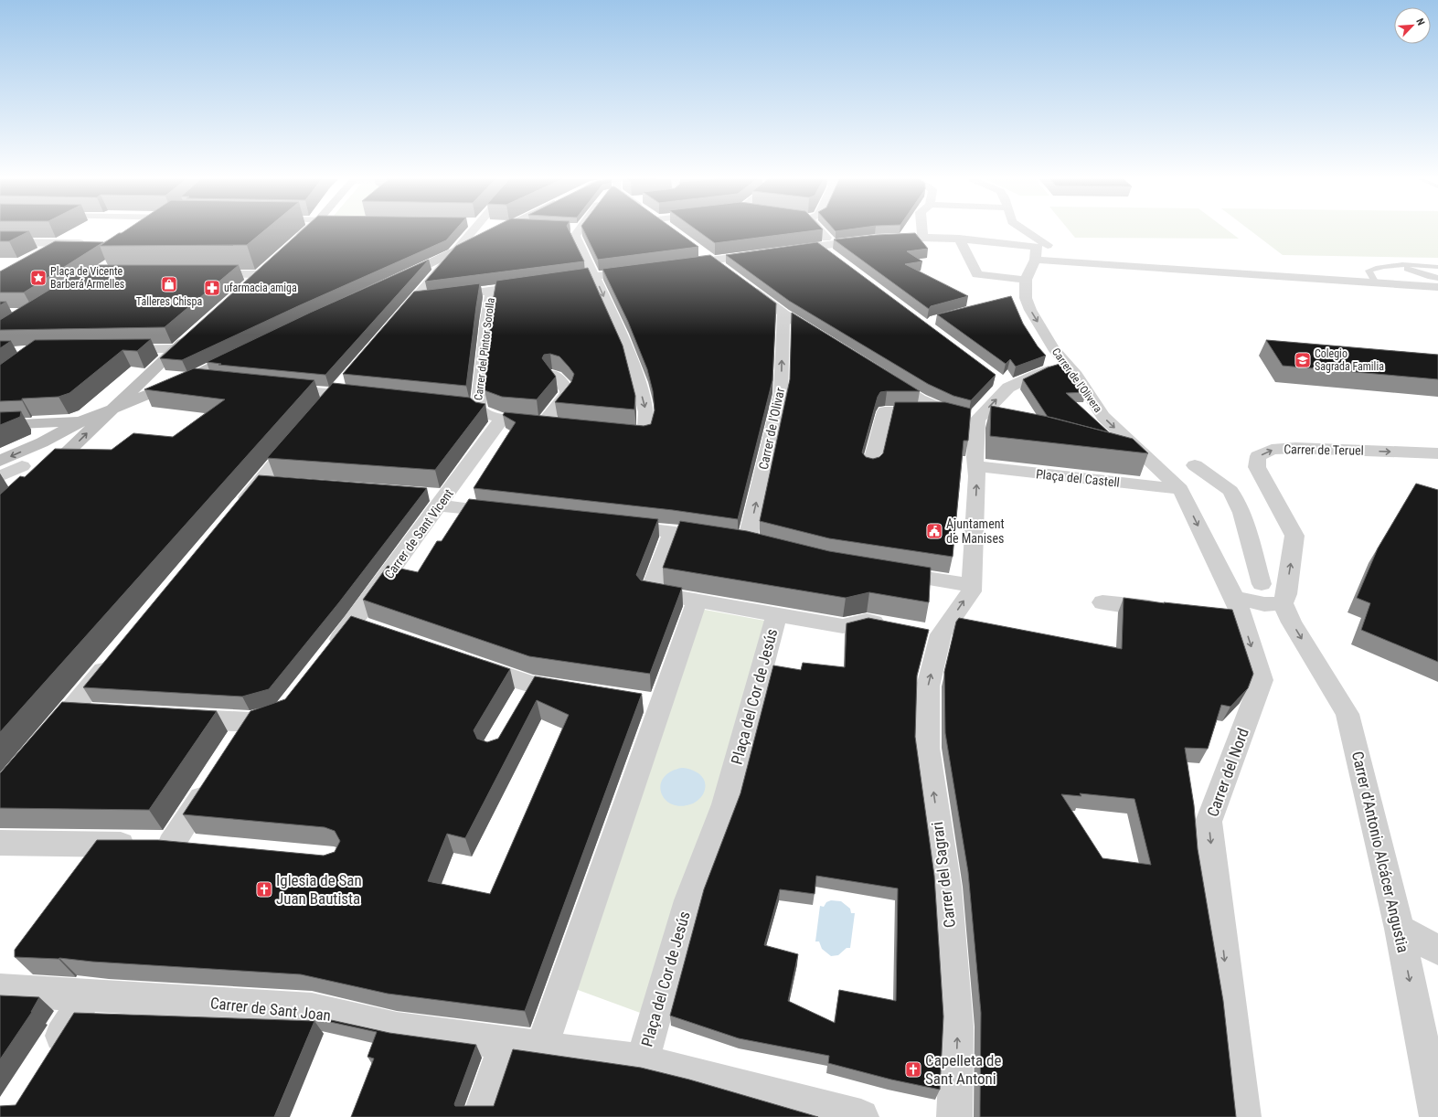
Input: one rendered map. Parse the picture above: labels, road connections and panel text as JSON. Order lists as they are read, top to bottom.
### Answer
{
  "streets": {
    "street": [
      "Carrer del Pintor Sorolla",
      "Carrer de l'Olivera",
      "Carrer de l'Olivar",
      "Carrer de Teruel",
      "Plaça del Castell",
      "Carrer de Sant Vicent",
      "Plaça del Cor de Jesús",
      "Carrer del Nord",
      "Carrer d'Antonio Alcácer Angustia",
      "Carrer del Sagrari",
      "Carrer de Sant Joan"
    ]
  },
  "crossings": [
    ["Carrer de l'Olivera", "Plaça del Castell"],
    ["Carrer de l'Olivera", "Carrer del Nord"],
    ["Carrer de Teruel", "Carrer d'Antonio Alcácer Angustia"],
    ["Plaça del Castell", "Carrer del Nord"],
    ["Plaça del Cor de Jesús", "Carrer de Sant Joan"]
  ],
  "one_way": [
    "Carrer de l'Olivera",
    "Carrer de l'Olivar",
    "Carrer del Nord",
    "Carrer d'Antonio Alcácer Angustia",
    "Carrer del Sagrari"
  ],
  "places": {
    "place": ["Plaça de Vicente Barberá Armelles"],
    "shop": ["Talleres Chispa"],
    "pharmacy": ["ufarmacia amiga"],
    "school or university": ["Colegio Sagrada Familia"],
    "public building": ["Ajuntament de Manises"],
    "church": ["Iglesia de San Juan Bautista", "Capelleta de Sant Antoni"]
  },
  "north": "top right"
}
